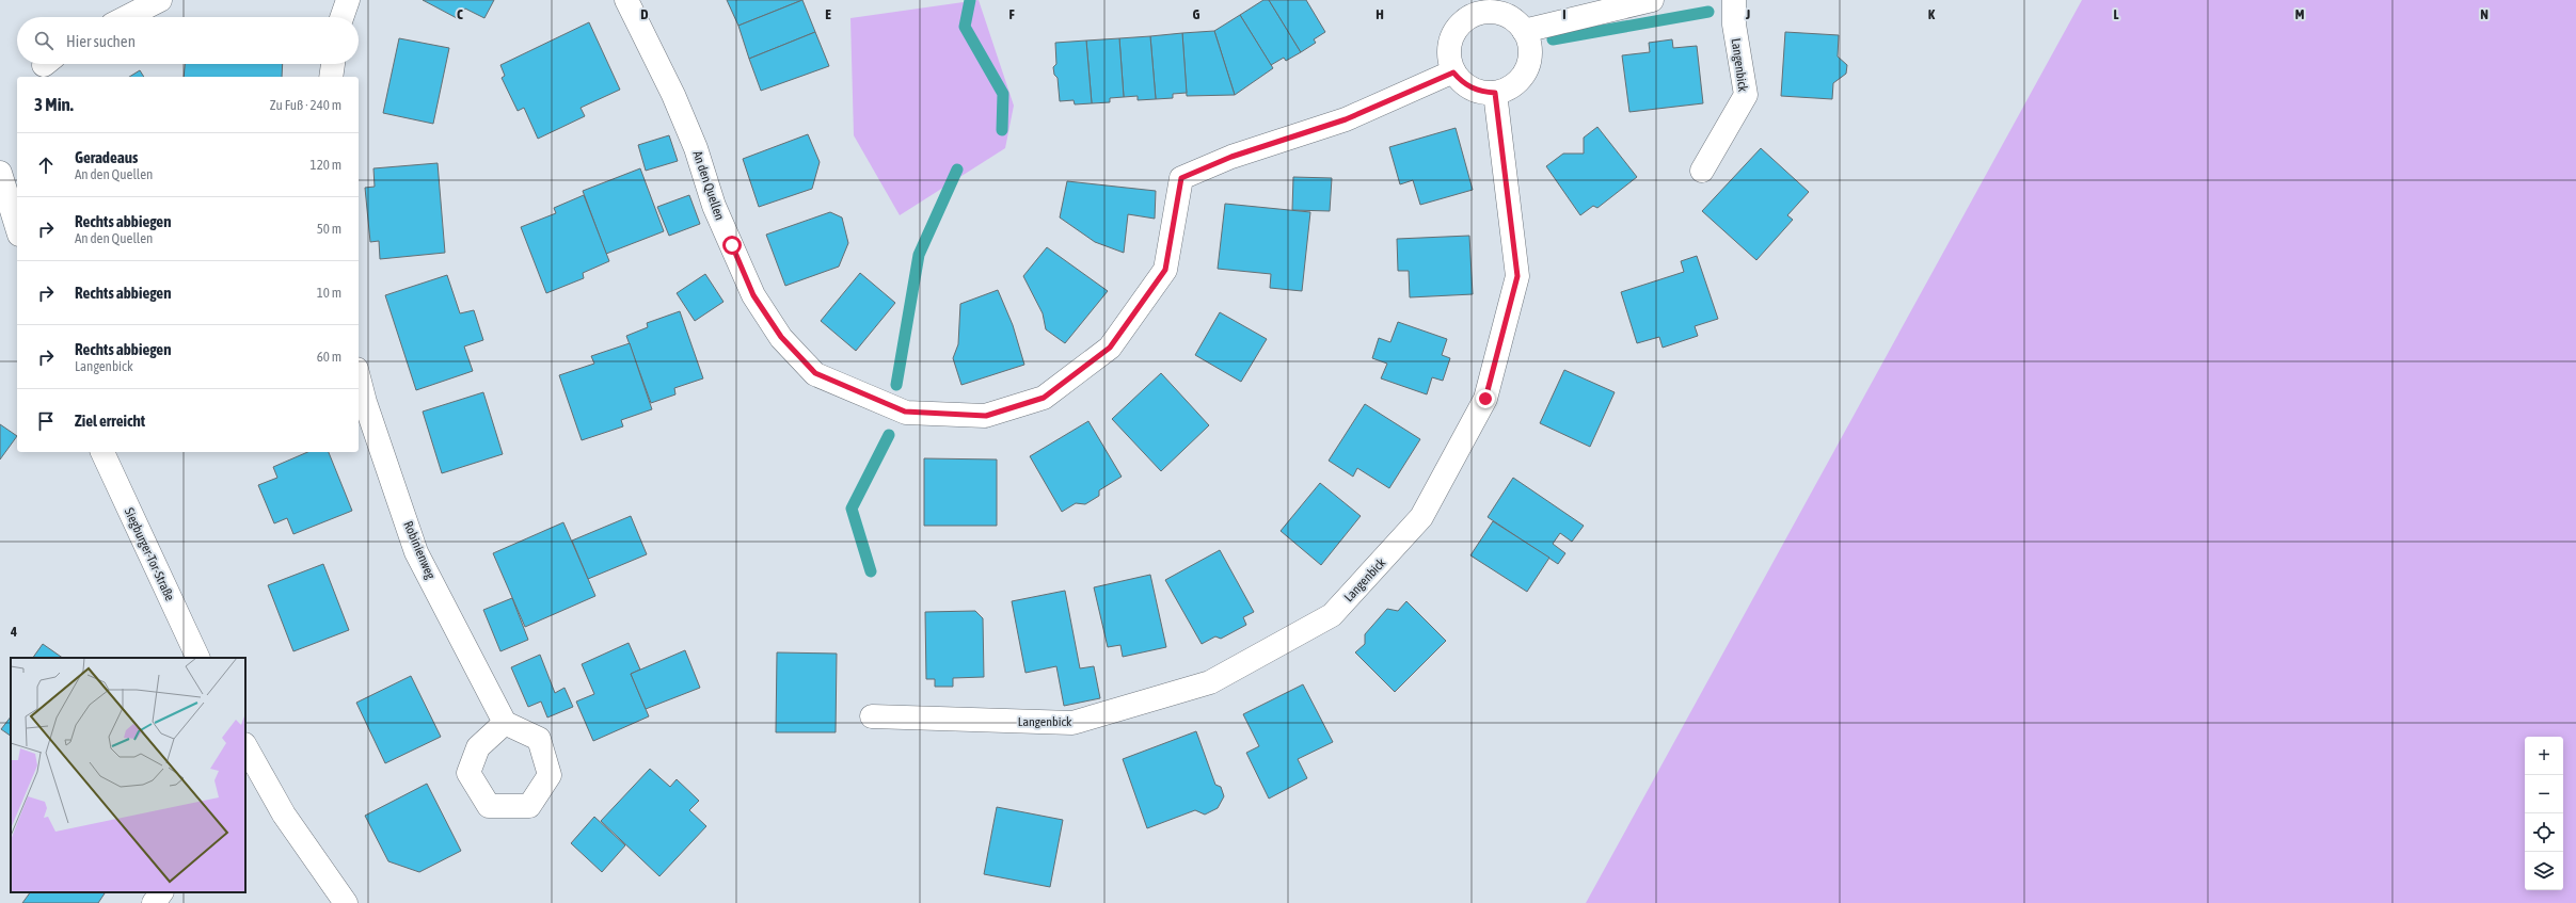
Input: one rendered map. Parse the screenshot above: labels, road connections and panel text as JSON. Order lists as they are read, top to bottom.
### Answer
{
  "streets": {
    "street": [
      "Langenbick",
      "An den Quellen",
      "Robinienweg",
      "Siegburger-Tor-Straße"
    ]
  },
  "crossings": [
    ["Langenbick", "An den Quellen"]
  ],
  "page": {
    "search": "Hier suchen",
    "heading": ["3 Min.", "Zu Fuß · 240 m"],
    "list": [
      ["Geradeaus", "An den Quellen", "120 m"],
      ["Rechts abbiegen", "An den Quellen", "50 m"],
      ["Rechts abbiegen", "10 m"],
      ["Rechts abbiegen", "Langenbick", "60 m"],
      "Ziel erreicht"
    ],
    "map_buttons": ["+", "−"]
  },
  "grid": {
    "columns": [
      "C",
      "D",
      "E",
      "F",
      "G",
      "H",
      "I",
      "J",
      "K",
      "L",
      "M",
      "N"
    ],
    "rows": ["4"]
  }
}
